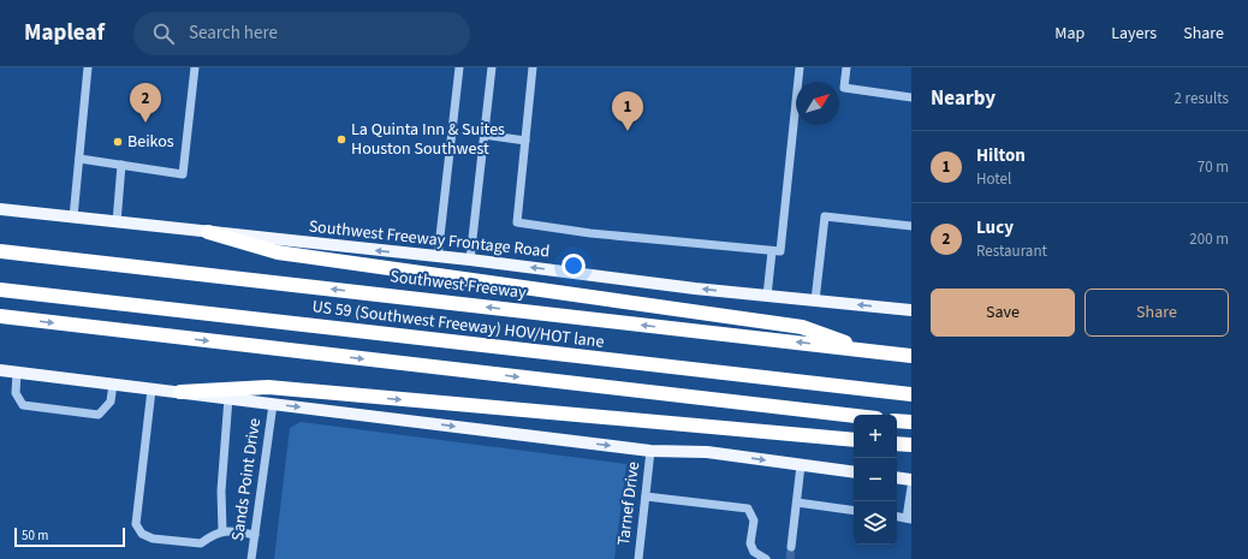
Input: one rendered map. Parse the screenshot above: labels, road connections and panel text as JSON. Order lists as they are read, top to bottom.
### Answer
{
  "streets": {
    "highway": ["Southwest Freeway", "US 59 (Southwest Freeway) HOV/HOT lane"],
    "main road": ["Southwest Freeway Frontage Road"],
    "street": ["Sands Point Drive", "Tarnef Drive"]
  },
  "one_way": ["Southwest Freeway Frontage Road"],
  "places": ["La Quinta Inn & Suites Houston Southwest", "Beikos"],
  "scale_bar": "50 m",
  "north": "top right",
  "page": {
    "header": "Mapleaf",
    "search": "Search here",
    "nav": ["Map", "Layers", "Share"],
    "heading": ["Nearby", "2 results"],
    "pins": ["2", "1"],
    "list": [
      {
        "mark": "1",
        "name": "Hilton",
        "note": "Hotel",
        "value": "70 m"
      },
      {
        "mark": "2",
        "name": "Lucy",
        "note": "Restaurant",
        "value": "200 m"
      }
    ],
    "buttons": ["Save", "Share"],
    "map_buttons": ["+", "−"],
    "scale": "50 m"
  }
}
